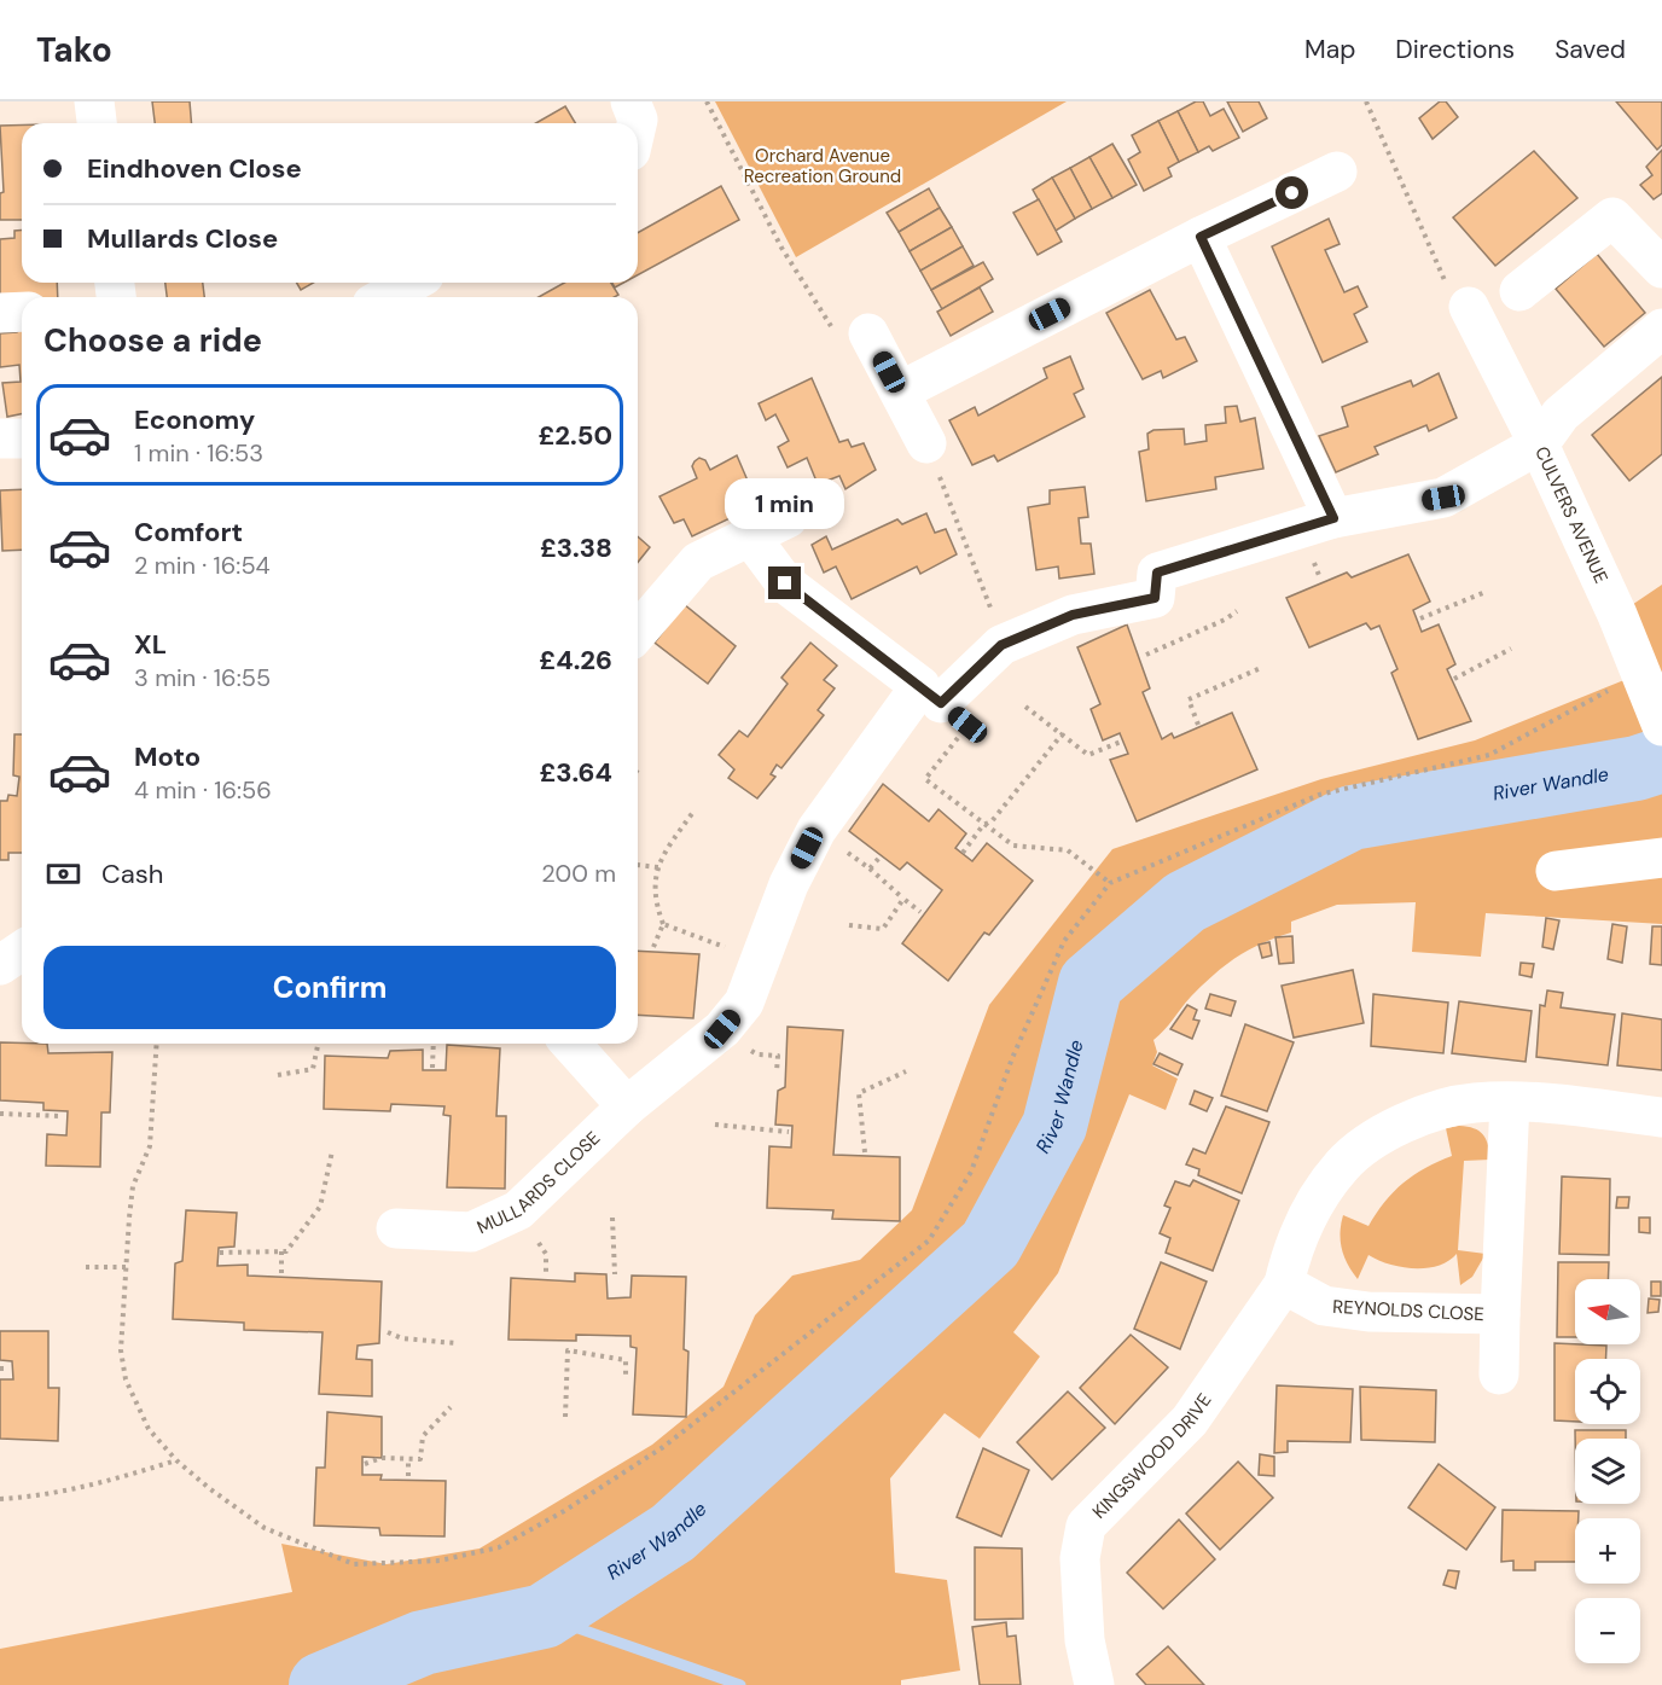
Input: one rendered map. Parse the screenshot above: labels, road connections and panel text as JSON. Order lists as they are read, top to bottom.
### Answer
{
  "streets": {
    "street": [
      "CULVERS AVENUE",
      "MULLARDS CLOSE",
      "REYNOLDS CLOSE",
      "KINGSWOOD DRIVE"
    ]
  },
  "crossings": [
    ["REYNOLDS CLOSE", "KINGSWOOD DRIVE"]
  ],
  "water": ["River Wandle"],
  "parks": ["Orchard Avenue Recreation Ground"],
  "north": "left",
  "page": {
    "header": "Tako",
    "nav": ["Map", "Directions", "Saved"],
    "banner": ["Eindhoven Close", "Mullards Close"],
    "heading": "Choose a ride",
    "list": [
      {
        "name": "Economy",
        "note": "1 min · 16:53",
        "value": "£2.50"
      },
      {
        "name": "Comfort",
        "note": "2 min · 16:54",
        "value": "£3.38"
      },
      {
        "name": "XL",
        "note": "3 min · 16:55",
        "value": "£4.26"
      },
      {
        "name": "Moto",
        "note": "4 min · 16:56",
        "value": "£3.64"
      }
    ],
    "bubble": "1 min",
    "pay": ["Cash", "200 m"],
    "buttons": "Confirm",
    "map_buttons": ["+", "−"]
  }
}
